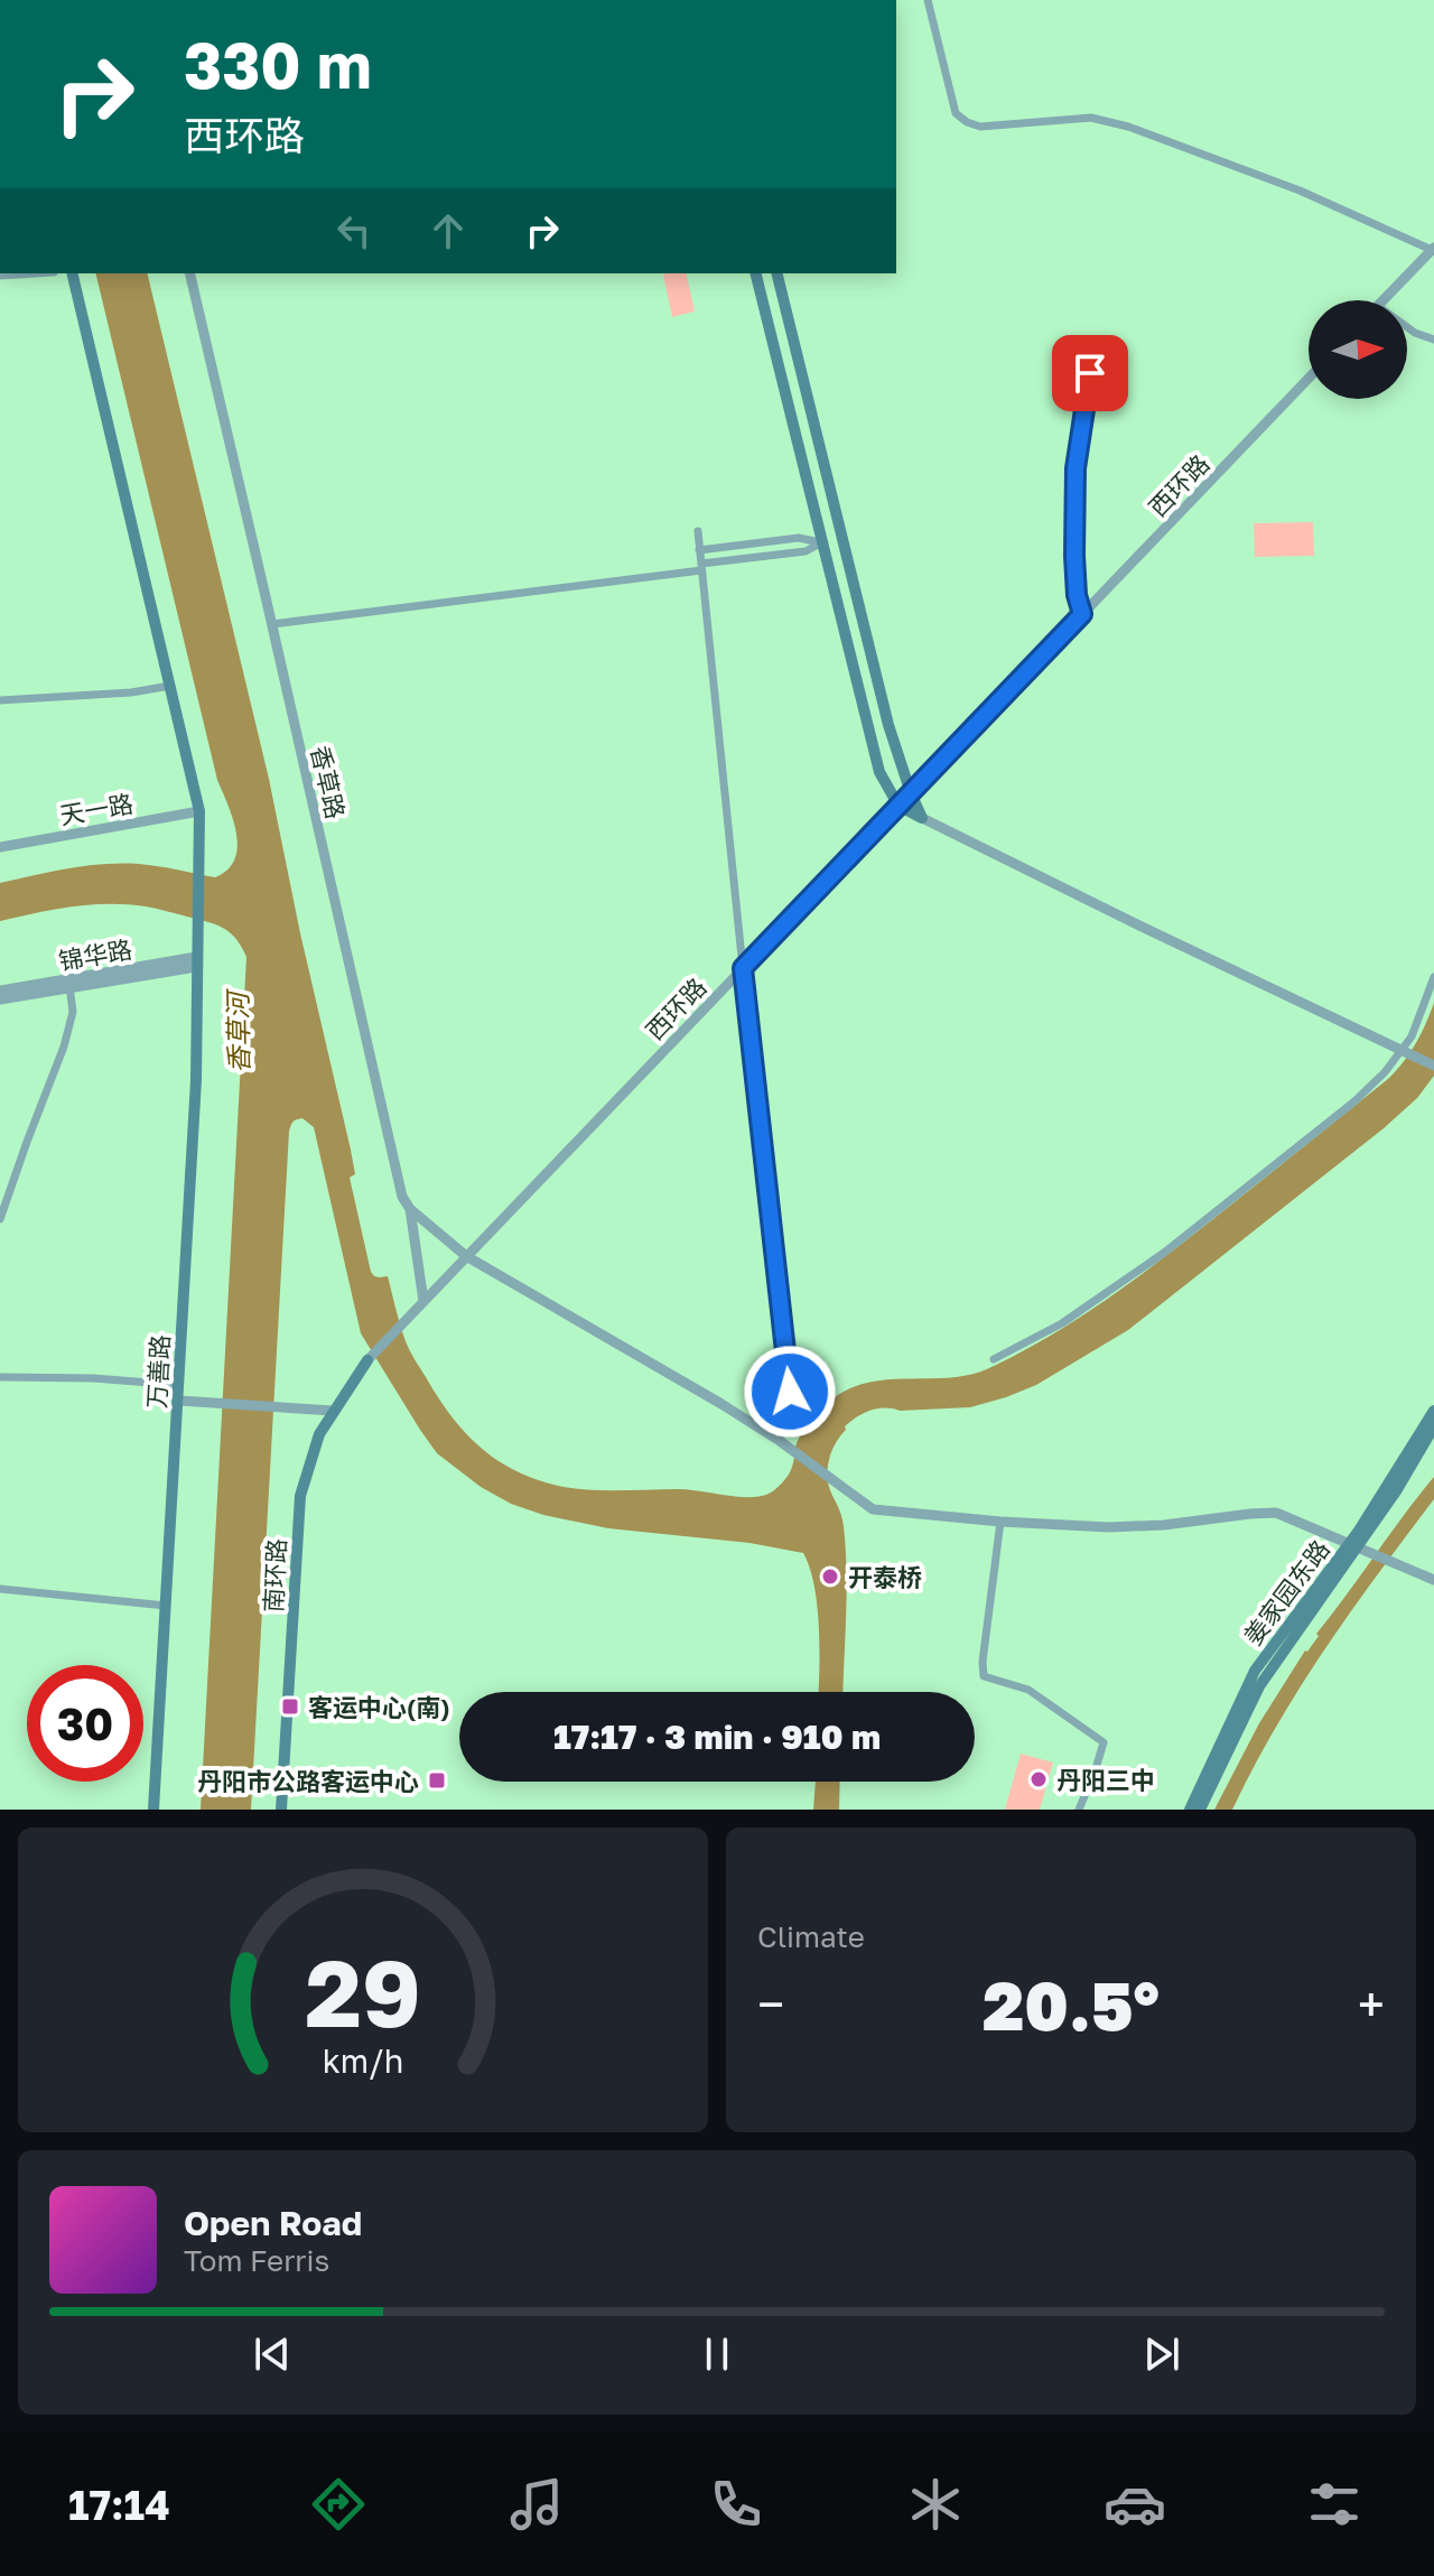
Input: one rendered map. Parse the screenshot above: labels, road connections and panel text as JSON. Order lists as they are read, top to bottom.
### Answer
{
  "streets": {
    "main road": ["万善路", "南环路", "姜家园东路"],
    "street": [
      "西环路",
      "香草路",
      "天一路",
      "锦华路"
    ]
  },
  "crossings": [
    ["天一路", "万善路"],
    ["锦华路", "万善路"]
  ],
  "water": ["香草河"],
  "places": {
    "other": ["开泰桥", "丹阳三中"],
    "transit": ["客运中心(南)", "丹阳市公路客运中心"]
  },
  "north": "right",
  "page": {
    "turn": ["330 m", "西环路"],
    "limit": "30",
    "trip": "17:17 · 3 min · 910 m",
    "tile": "Climate",
    "heat": ["−", "20.5°", "+"],
    "song": ["Open Road", "Tom Ferris"],
    "tabs": "17:14",
    "gauge": ["29", "km/h"]
  }
}
